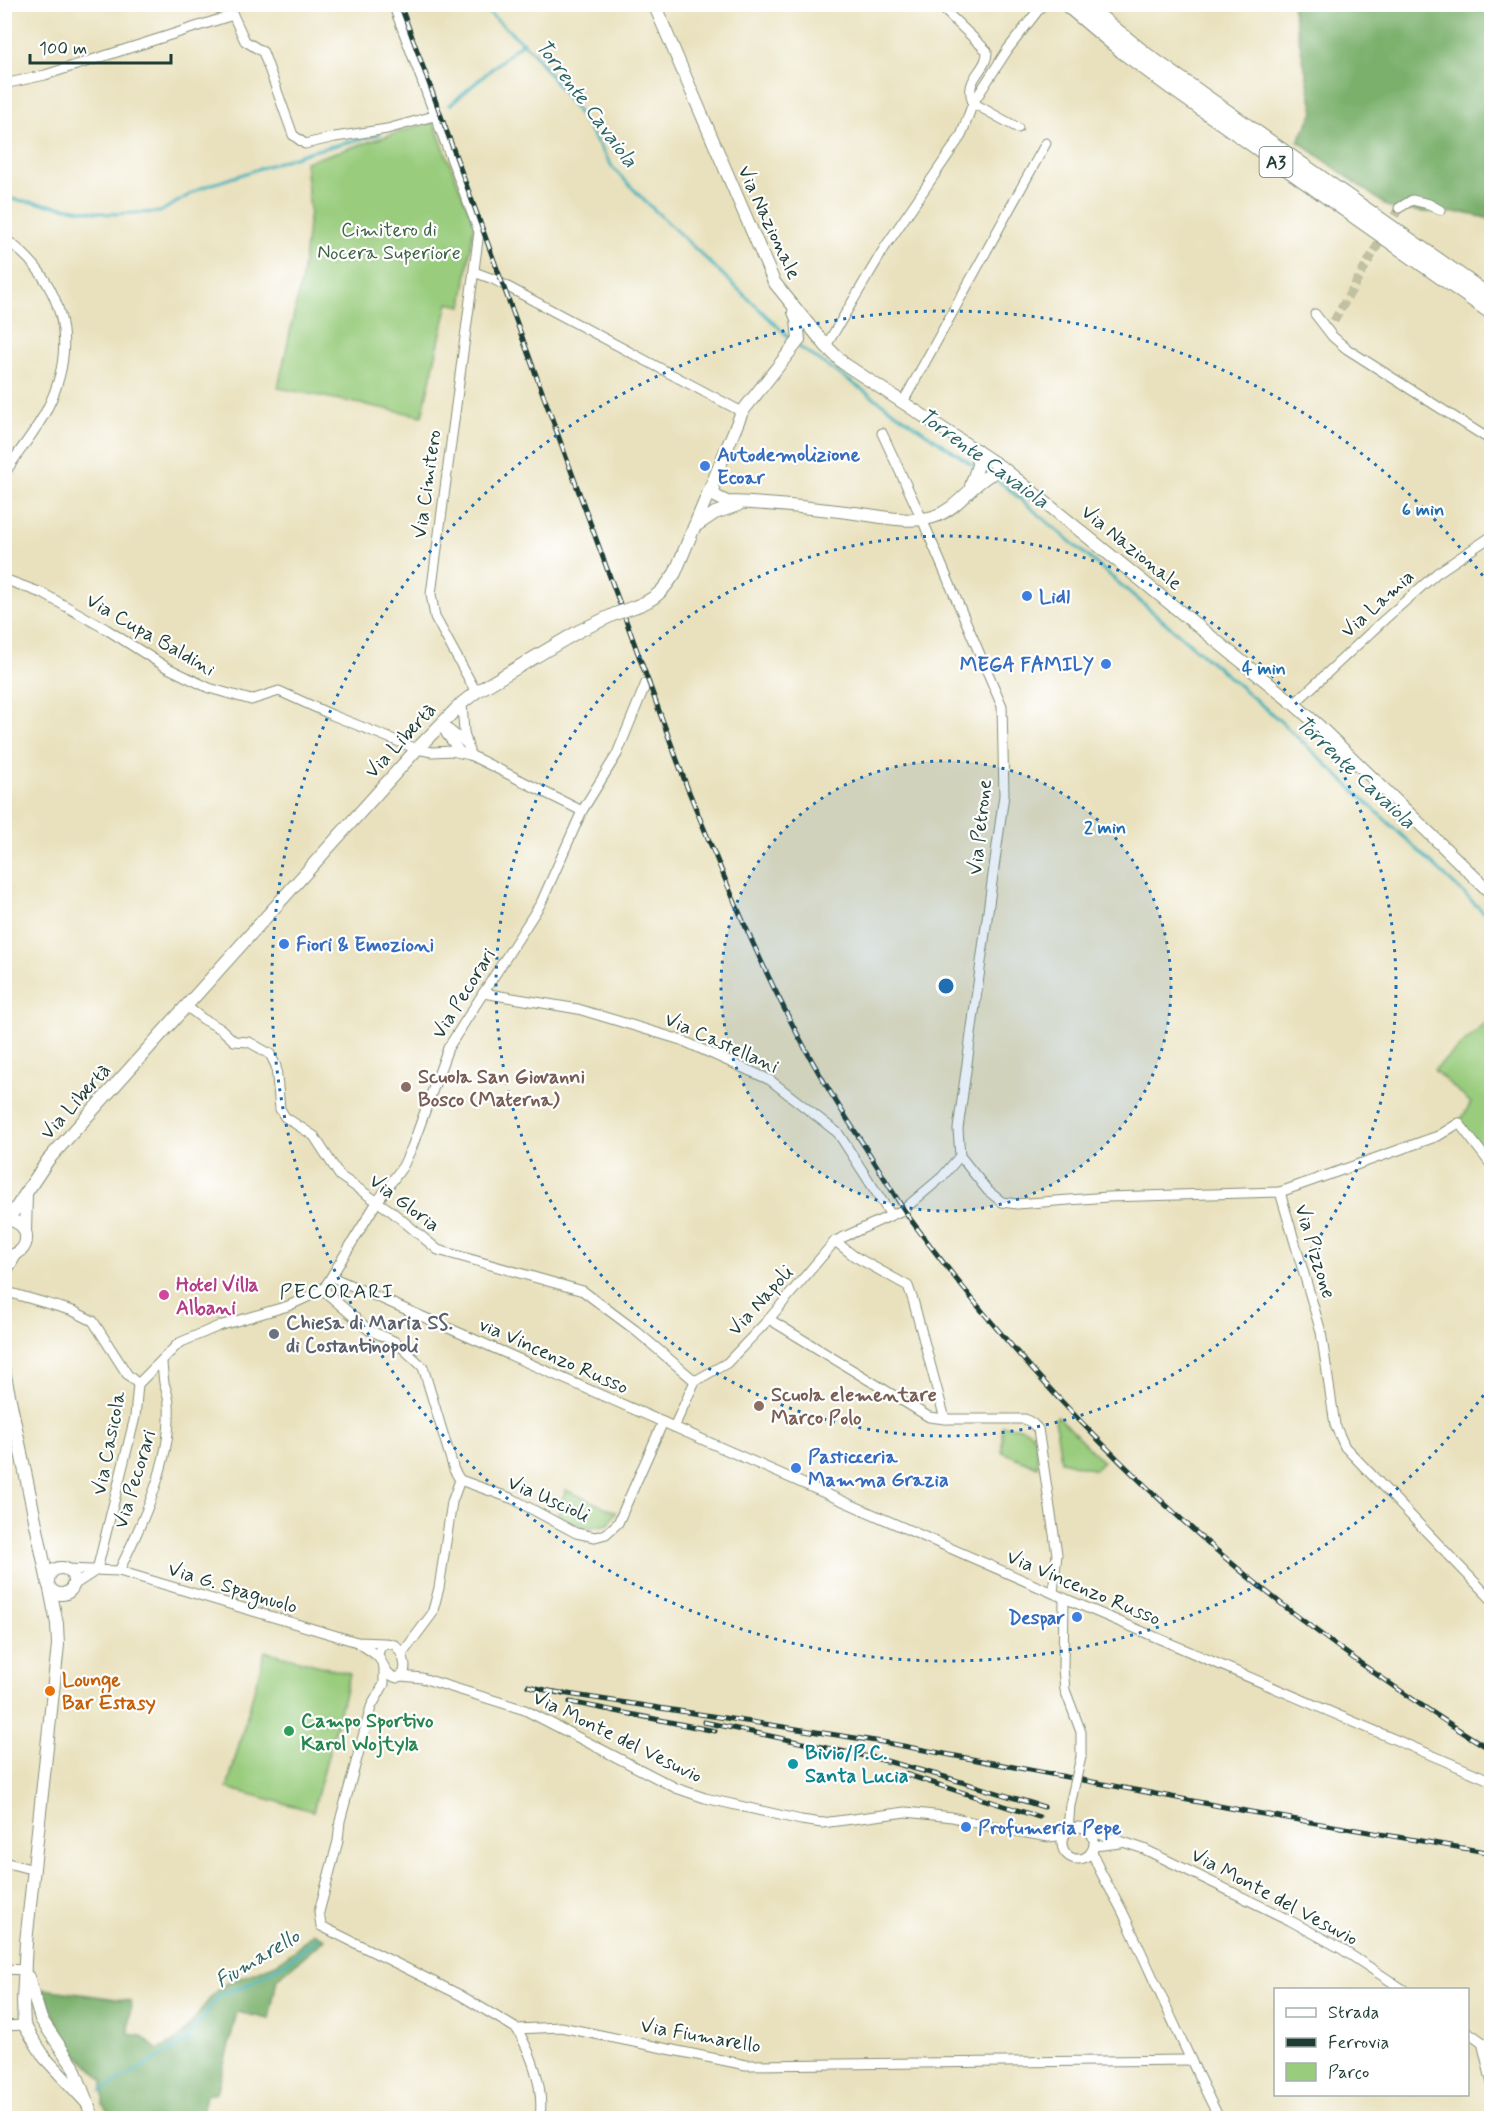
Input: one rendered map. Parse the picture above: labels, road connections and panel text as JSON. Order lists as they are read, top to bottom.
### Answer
{
  "streets": {
    "highway": ["A3"],
    "main road": ["Via Nazionale", "Via Libertà"],
    "street": [
      "Via Cimitero",
      "Via Lamia",
      "Via Cupa Baldini",
      "Via Petrone",
      "Via Pecorari",
      "Via Castellani",
      "Via Gloria",
      "Via Pizzone",
      "Via Napoli",
      "via Vincenzo Russo",
      "Via Casicola",
      "Via Uscioli",
      "Via G. Spagnuolo",
      "Via Vincenzo Russo",
      "Via Monte del Vesuvio",
      "Via Fiumarello"
    ]
  },
  "crossings": [
    ["Via Nazionale", "Via Lamia"],
    ["Via Cimitero", "Via Libertà"],
    ["Via Cupa Baldini", "Via Libertà"],
    ["Via Libertà", "Via Gloria"],
    ["Via Petrone", "Via Pizzone"],
    ["Via Pecorari", "Via Castellani"],
    ["Via Pecorari", "Via Gloria"],
    ["Via Pecorari", "via Vincenzo Russo"],
    ["Via Pecorari", "Via G. Spagnuolo"],
    ["Via Castellani", "Via Napoli"],
    ["Via Gloria", "Via Napoli"],
    ["via Vincenzo Russo", "Via Uscioli"],
    ["via Vincenzo Russo", "Via Vincenzo Russo"],
    ["Via Casicola", "Via G. Spagnuolo"],
    ["Via Uscioli", "Via Vincenzo Russo"],
    ["Via G. Spagnuolo", "Via Monte del Vesuvio"]
  ],
  "districts": ["PECORARI"],
  "water": ["Torrente Cavaiola", "Fiumarello"],
  "parks": ["Cimitero di Nocera Superiore"],
  "places": [
    "Autodemolizione Ecoar",
    "Lidl",
    "MEGA FAMILY",
    "Fiori & Emozioni",
    "Scuola San Giovanni Bosco (Materna)",
    "Hotel Villa Albani",
    "Chiesa di Maria SS. di Costantinopoli",
    "Scuola elementare Marco Polo",
    "Pasticceria Mamma Grazia",
    "Despar",
    "Lounge Bar Estasy",
    "Campo Sportivo Karol Wojtyla",
    "Bivio/P.C. Santa Lucia",
    "Profumeria Pepe"
  ],
  "legend": ["Strada", "Ferrovia", "Parco"],
  "scale_bar": "100 m",
  "rings": ["6 min", "4 min", "2 min"]
}
